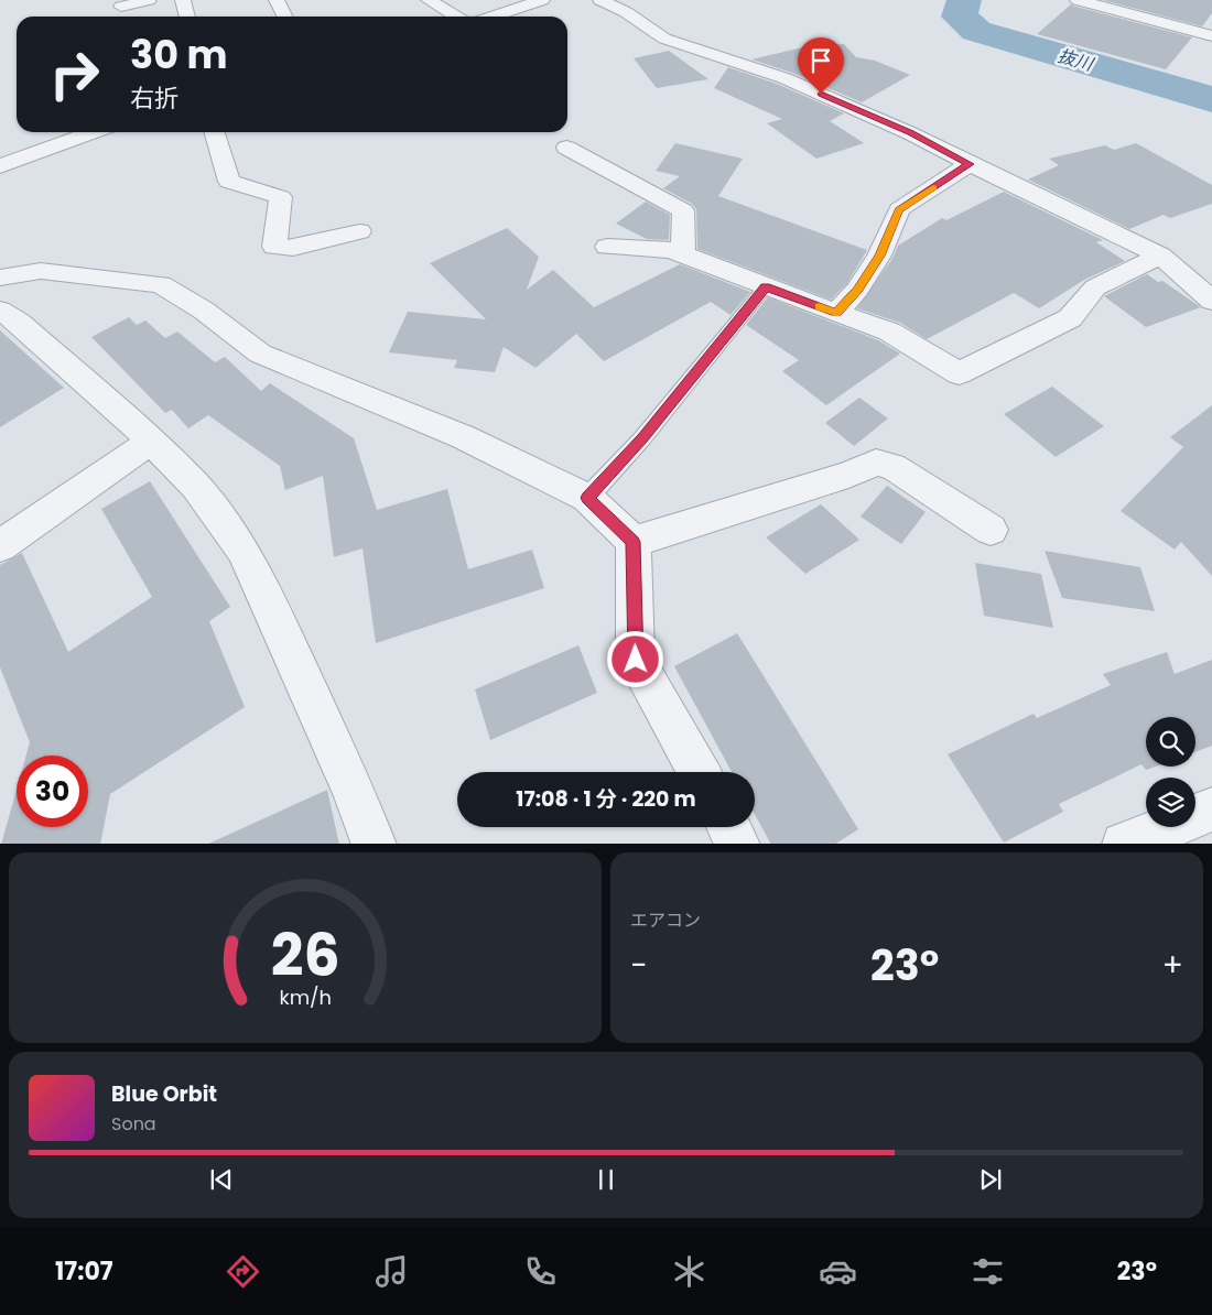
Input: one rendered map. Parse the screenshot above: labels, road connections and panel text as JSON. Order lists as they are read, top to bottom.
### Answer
{
  "water": ["抜川"],
  "page": {
    "turn": ["30 m", "右折"],
    "limit": "30",
    "trip": "17:08 · 1 分 · 220 m",
    "tile": "エアコン",
    "heat": ["−", "23°", "+"],
    "song": ["Blue Orbit", "Sona"],
    "tabs": ["17:07", "23°"],
    "gauge": ["26", "km/h"]
  }
}
